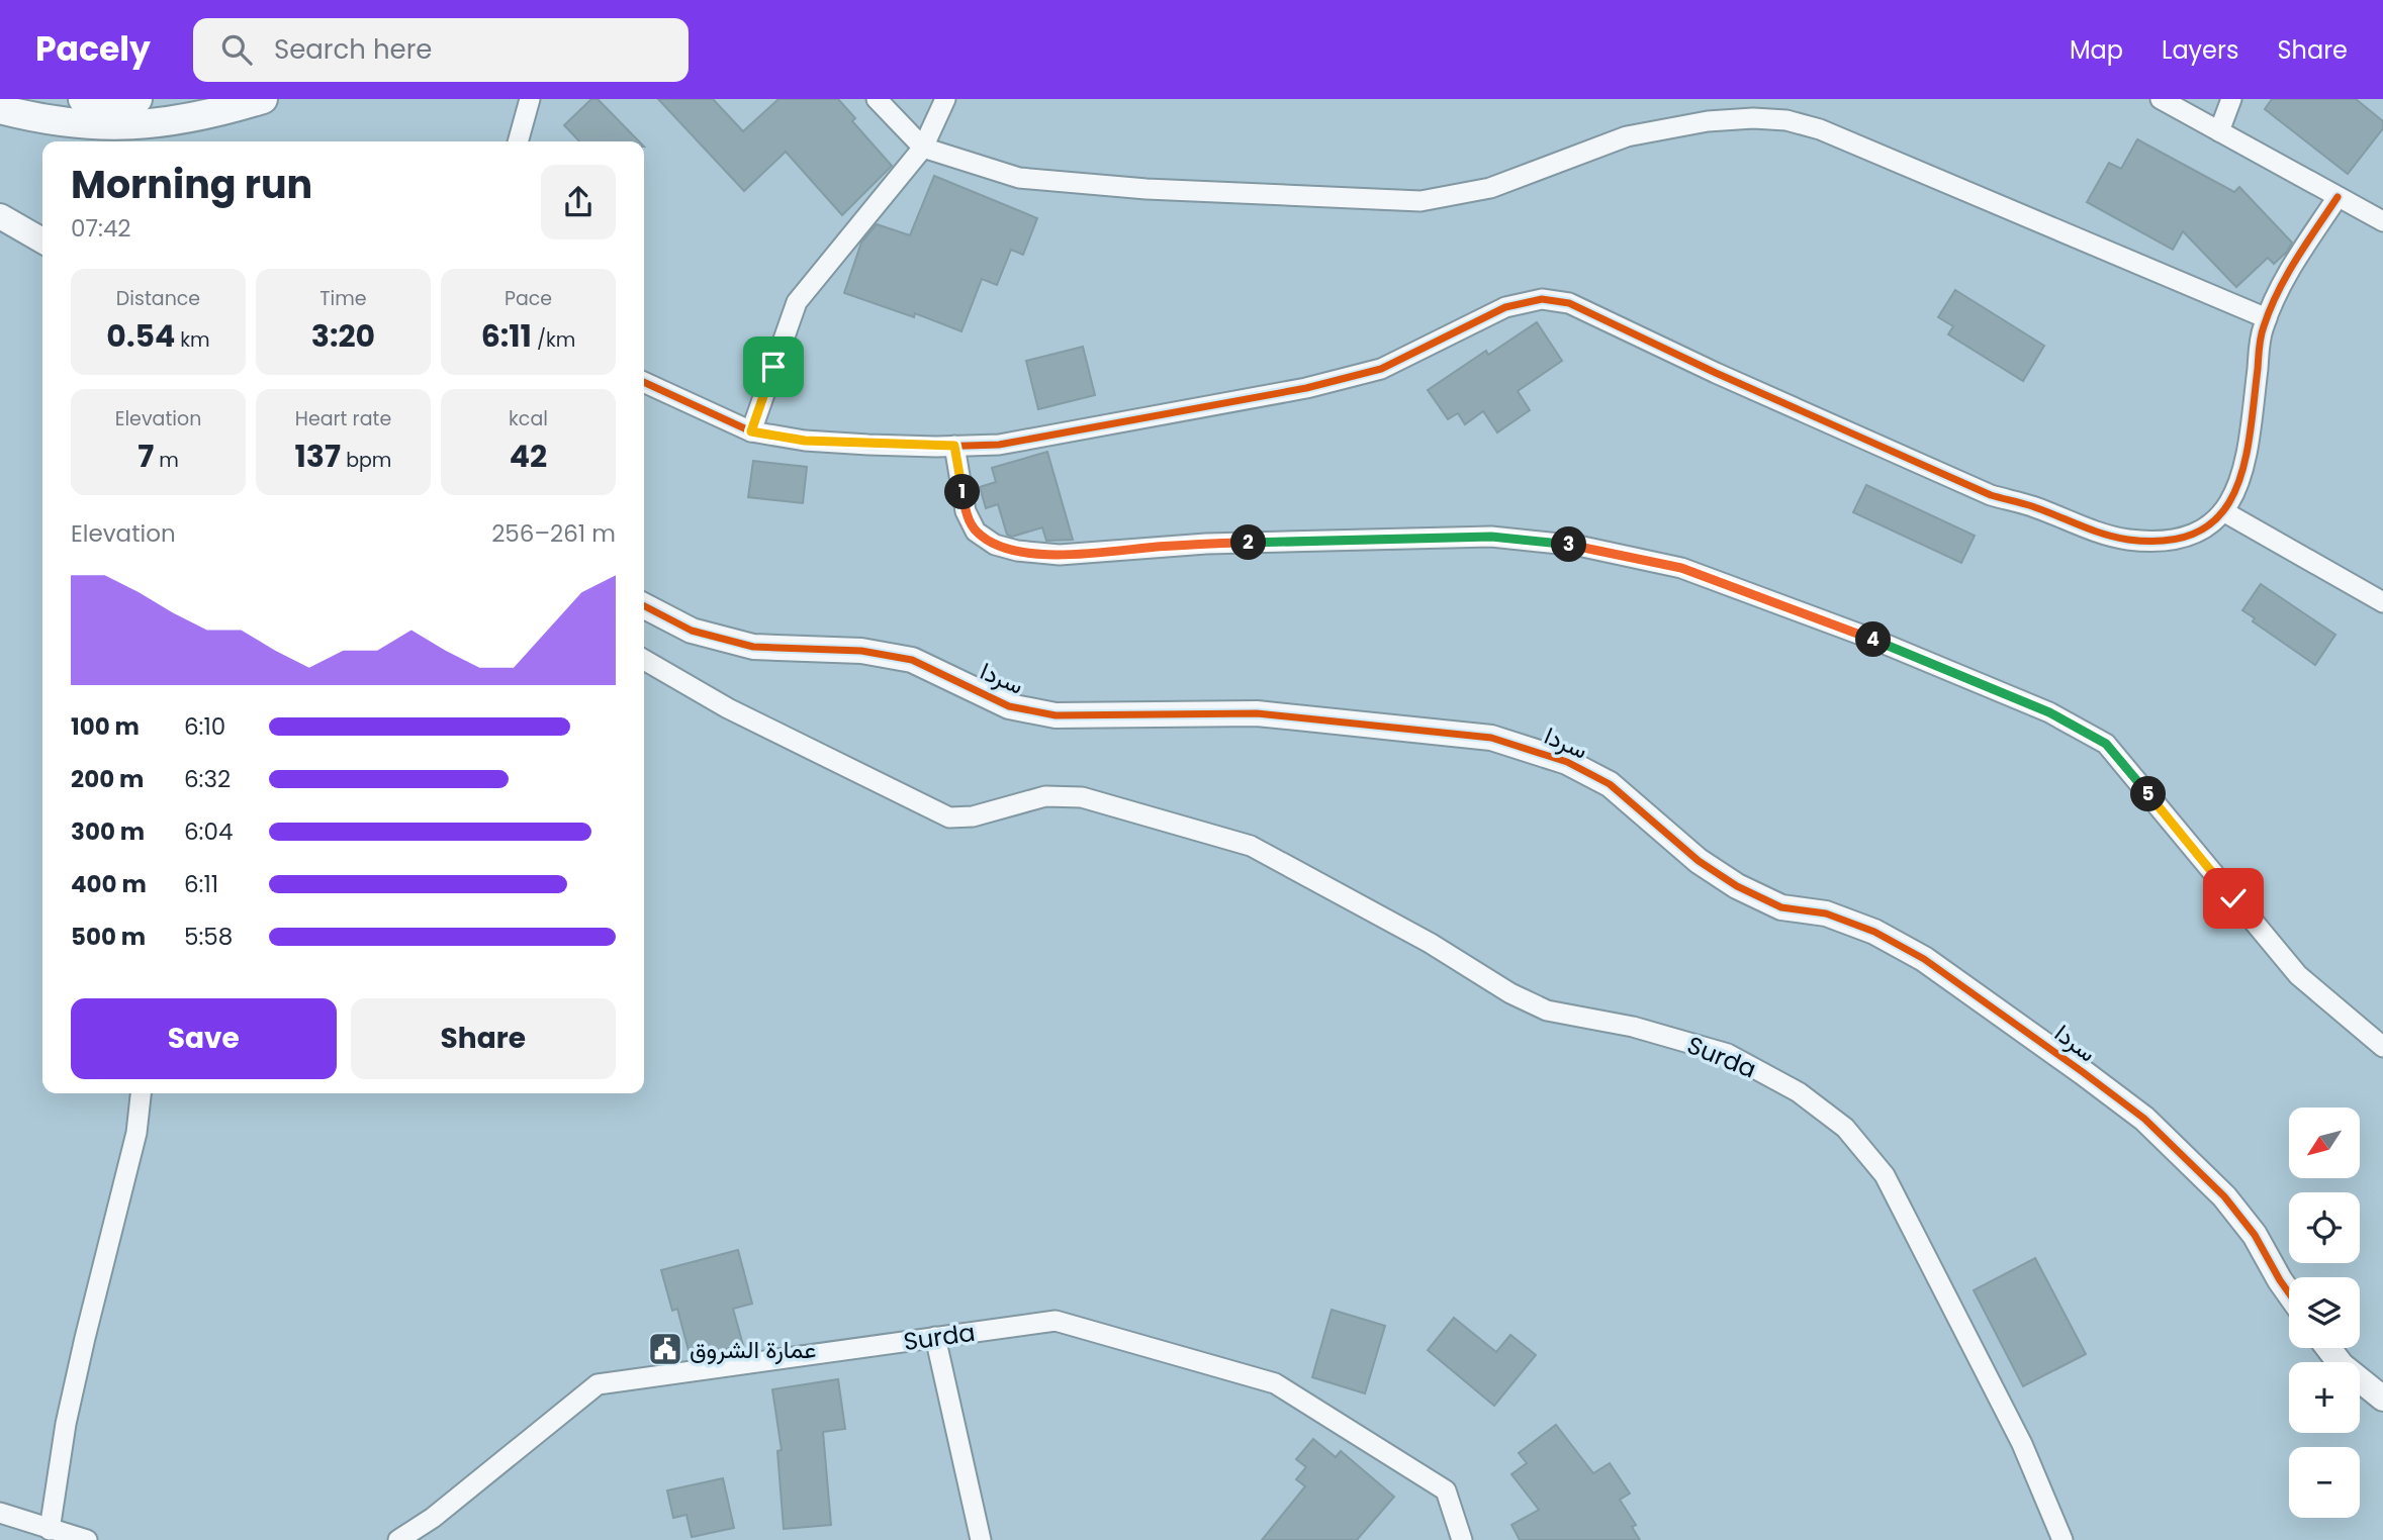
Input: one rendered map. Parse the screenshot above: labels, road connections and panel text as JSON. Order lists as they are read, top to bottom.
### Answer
{
  "streets": {
    "street": ["سردا", "Surda"]
  },
  "places": {
    "public building": ["عمارة الشروق"]
  },
  "north": "bottom left",
  "page": {
    "header": "Pacely",
    "search": "Search here",
    "nav": ["Map", "Layers", "Share"],
    "heading": ["Morning run", "07:42"],
    "stats": [
      ["Distance", "0.54 km"],
      ["Time", "3:20"],
      ["Pace", "6:11 /km"],
      ["Elevation", "7 m"],
      ["Heart rate", "137 bpm"],
      ["kcal", "42"]
    ],
    "pins": [
      "1",
      "2",
      "3",
      "4",
      "5"
    ],
    "chart": ["Elevation", "256–261 m"],
    "list": [
      {
        "name": "100 m",
        "note": "6:10"
      },
      {
        "name": "200 m",
        "note": "6:32"
      },
      {
        "name": "300 m",
        "note": "6:04"
      },
      {
        "name": "400 m",
        "note": "6:11"
      },
      {
        "name": "500 m",
        "note": "5:58"
      }
    ],
    "buttons": ["Save", "Share"],
    "map_buttons": ["+", "−"]
  }
}
